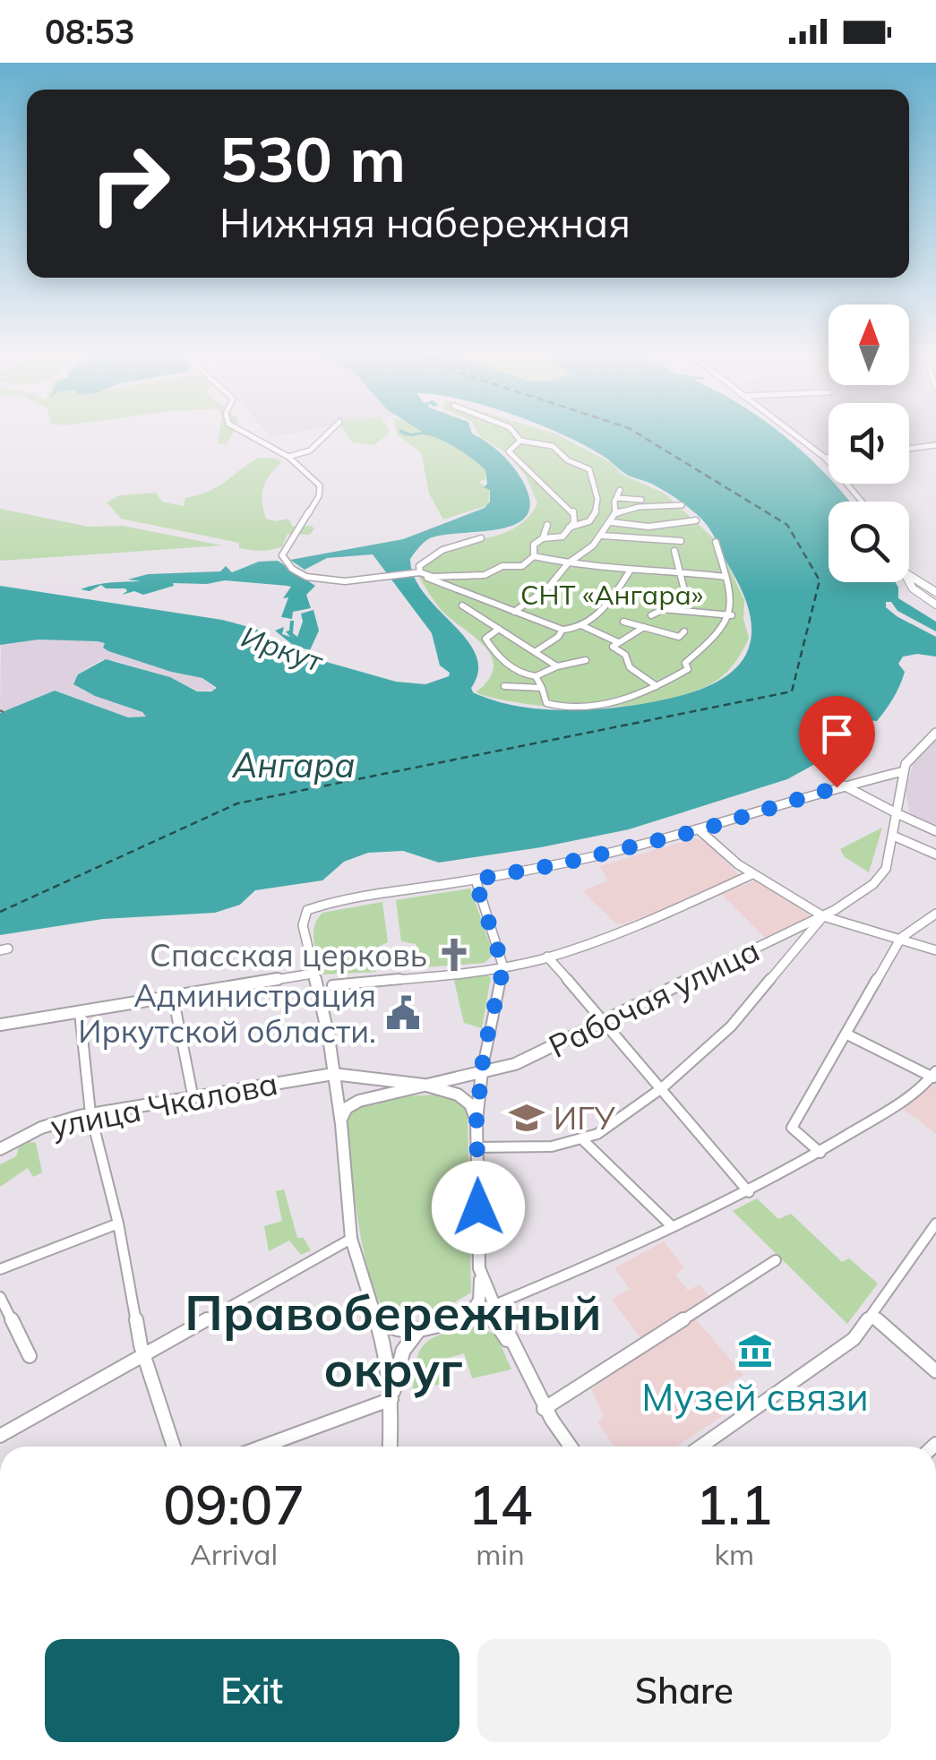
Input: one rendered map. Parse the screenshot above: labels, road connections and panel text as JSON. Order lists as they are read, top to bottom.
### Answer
{
  "streets": {
    "main road": ["Рабочая улица", "улица Чкалова"]
  },
  "crossings": [
    ["Рабочая улица", "улица Чкалова"]
  ],
  "districts": ["Правобережный округ"],
  "water": ["Иркут", "Ангара"],
  "parks": ["СНТ «Ангара»"],
  "places": {
    "church": ["Спасская церковь"],
    "public building": ["Администрация Иркутской области."],
    "school or university": ["ИГУ"],
    "museum": ["Музей связи"]
  },
  "north": "top",
  "page": {
    "status": "08:53",
    "turn": ["530 m", "Нижняя набережная"],
    "eta": [
      "09:07",
      "Arrival",
      "14",
      "min",
      "1.1",
      "km"
    ],
    "buttons": ["Exit", "Share"]
  }
}
